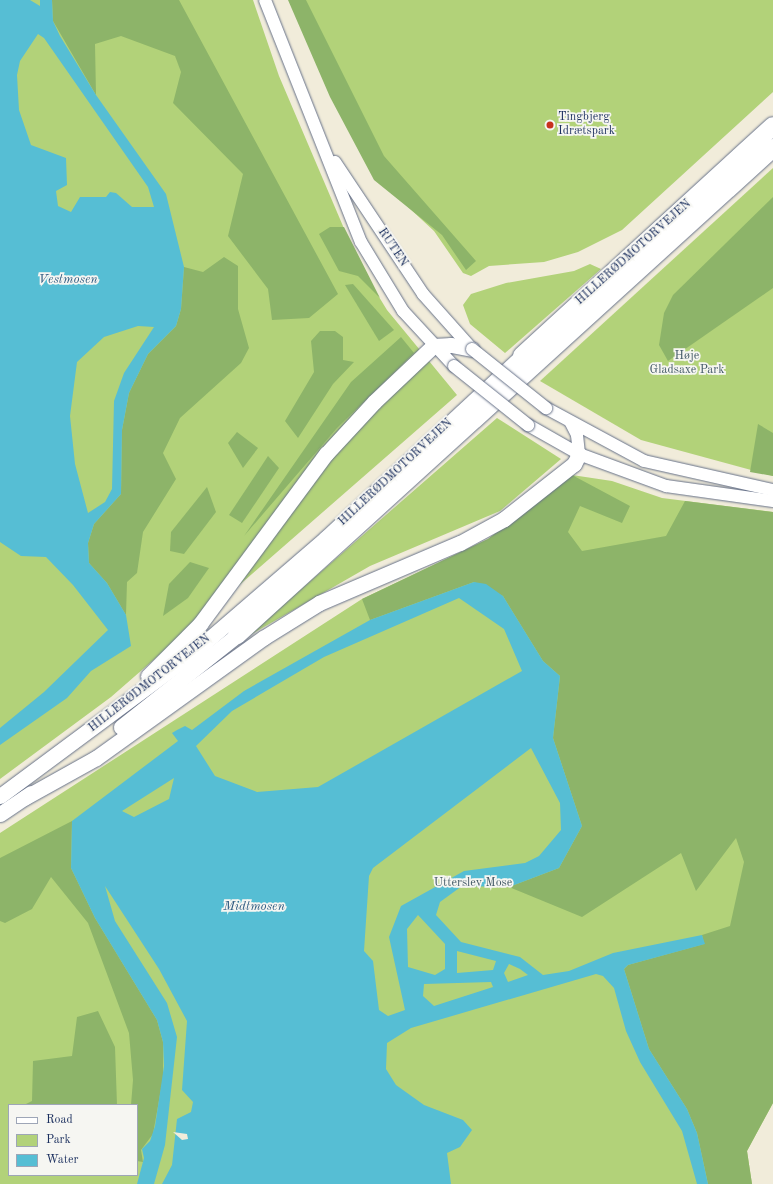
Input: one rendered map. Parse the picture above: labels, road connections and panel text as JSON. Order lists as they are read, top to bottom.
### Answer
{
  "streets": {
    "highway": ["HILLERØDMOTORVEJEN"],
    "street": ["RUTEN"]
  },
  "water": ["Vestmosen", "Midtmosen"],
  "parks": ["Høje Gladsaxe Park", "Utterslev Mose"],
  "places": ["Tingbjerg Idrætspark"],
  "legend": ["Road", "Park", "Water"]
}
